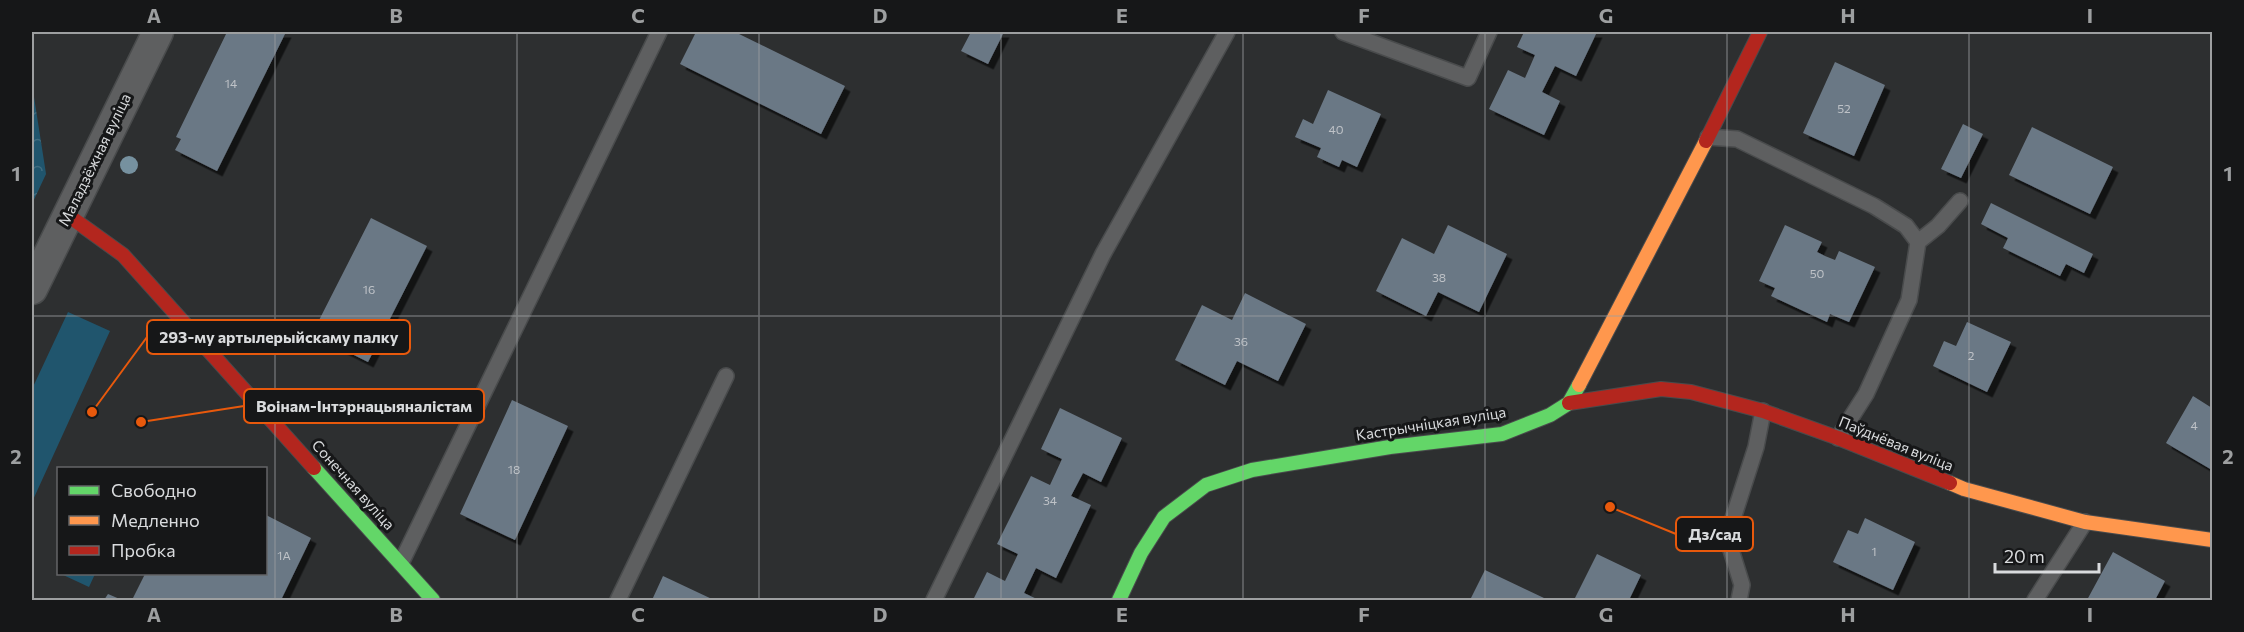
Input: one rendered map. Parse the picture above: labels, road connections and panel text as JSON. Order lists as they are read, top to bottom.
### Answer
{
  "streets": {
    "street": [
      "Маладзёжная вуліца",
      "Кастрычніцкая вуліца",
      "Паўднёвая вуліца",
      "Сонечная вуліца"
    ]
  },
  "crossings": [
    ["Маладзёжная вуліца", "Сонечная вуліца"],
    ["Кастрычніцкая вуліца", "Паўднёвая вуліца"]
  ],
  "places": ["293-му артылерыйскаму палку", "Воінам-Інтэрнацыяналістам", "Дз/сад"],
  "house_numbers": [
    "14",
    "52",
    "40",
    "50",
    "38",
    "16",
    "36",
    "2",
    "4",
    "18",
    "34",
    "1",
    "1А"
  ],
  "legend": ["Свободно", "Медленно", "Пробка"],
  "scale_bar": "20 m",
  "grid": {
    "columns": [
      "A",
      "B",
      "C",
      "D",
      "E",
      "F",
      "G",
      "H",
      "I"
    ],
    "rows": ["1", "2"]
  }
}
